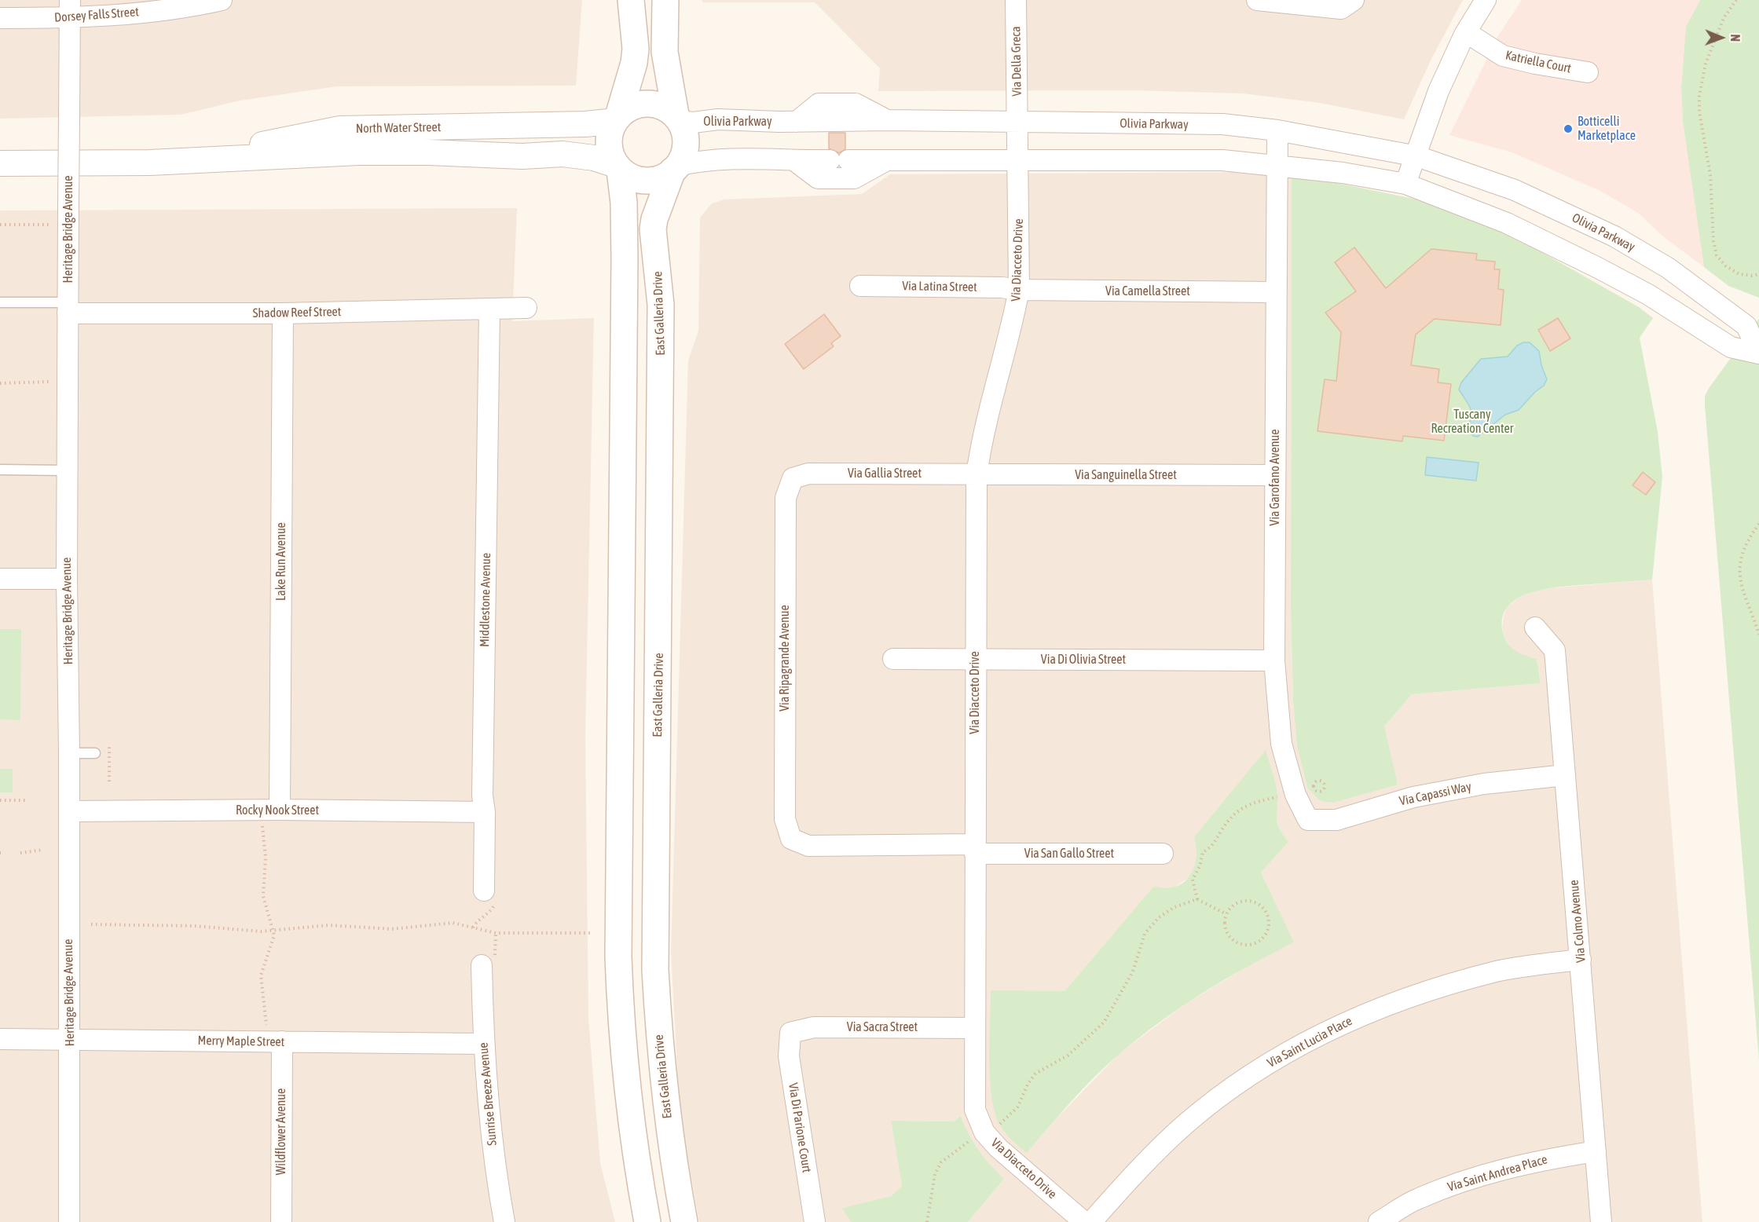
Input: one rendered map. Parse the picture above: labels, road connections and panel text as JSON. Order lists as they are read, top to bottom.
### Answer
{
  "streets": {
    "main road": ["East Galleria Drive"],
    "street": [
      "Dorsey Falls Street",
      "Via Della Greca",
      "Katriella Court",
      "Olivia Parkway",
      "North Water Street",
      "Heritage Bridge Avenue",
      "Via Diacceto Drive",
      "Via Latina Street",
      "Via Camella Street",
      "Shadow Reef Street",
      "Via Gallia Street",
      "Via Sanguinella Street",
      "Via Garofano Avenue",
      "Lake Run Avenue",
      "Middlestone Avenue",
      "Via Ripagrande Avenue",
      "Via Di Olivia Street",
      "Via Capassi Way",
      "Rocky Nook Street",
      "Via San Gallo Street",
      "Via Colmo Avenue",
      "Via Sacra Street",
      "Merry Maple Street",
      "Via Saint Lucia Place",
      "Sunrise Breeze Avenue",
      "Via Di Parione Court",
      "Wildflower Avenue",
      "Via Saint Andrea Place"
    ]
  },
  "crossings": [
    ["Dorsey Falls Street", "Heritage Bridge Avenue"],
    ["Via Della Greca", "Olivia Parkway"],
    ["Via Della Greca", "Via Diacceto Drive"],
    ["Olivia Parkway", "North Water Street"],
    ["Olivia Parkway", "Via Diacceto Drive"],
    ["Olivia Parkway", "East Galleria Drive"],
    ["Olivia Parkway", "Via Garofano Avenue"],
    ["North Water Street", "East Galleria Drive"],
    ["Heritage Bridge Avenue", "Shadow Reef Street"],
    ["Heritage Bridge Avenue", "Rocky Nook Street"],
    ["Heritage Bridge Avenue", "Merry Maple Street"],
    ["Via Diacceto Drive", "Via Latina Street"],
    ["Via Diacceto Drive", "Via Camella Street"],
    ["Via Diacceto Drive", "Via Gallia Street"],
    ["Via Diacceto Drive", "Via Sanguinella Street"],
    ["Via Diacceto Drive", "Via Di Olivia Street"],
    ["Via Diacceto Drive", "Via San Gallo Street"],
    ["Via Diacceto Drive", "Via Sacra Street"],
    ["Via Latina Street", "Via Camella Street"],
    ["Via Camella Street", "Via Garofano Avenue"],
    ["Shadow Reef Street", "Lake Run Avenue"],
    ["Shadow Reef Street", "Middlestone Avenue"],
    ["Via Gallia Street", "Via Sanguinella Street"],
    ["Via Gallia Street", "Via Ripagrande Avenue"],
    ["Via Sanguinella Street", "Via Garofano Avenue"],
    ["Via Garofano Avenue", "Via Di Olivia Street"],
    ["Via Garofano Avenue", "Via Capassi Way"],
    ["Lake Run Avenue", "Rocky Nook Street"],
    ["Middlestone Avenue", "Rocky Nook Street"],
    ["Via Ripagrande Avenue", "Via San Gallo Street"],
    ["Via Capassi Way", "Via Colmo Avenue"],
    ["Via Colmo Avenue", "Via Saint Lucia Place"],
    ["Via Colmo Avenue", "Via Saint Andrea Place"],
    ["Via Sacra Street", "Via Di Parione Court"],
    ["Merry Maple Street", "Sunrise Breeze Avenue"],
    ["Merry Maple Street", "Wildflower Avenue"]
  ],
  "parks": ["Tuscany Recreation Center"],
  "places": ["Botticelli Marketplace"],
  "north": "right"
}
